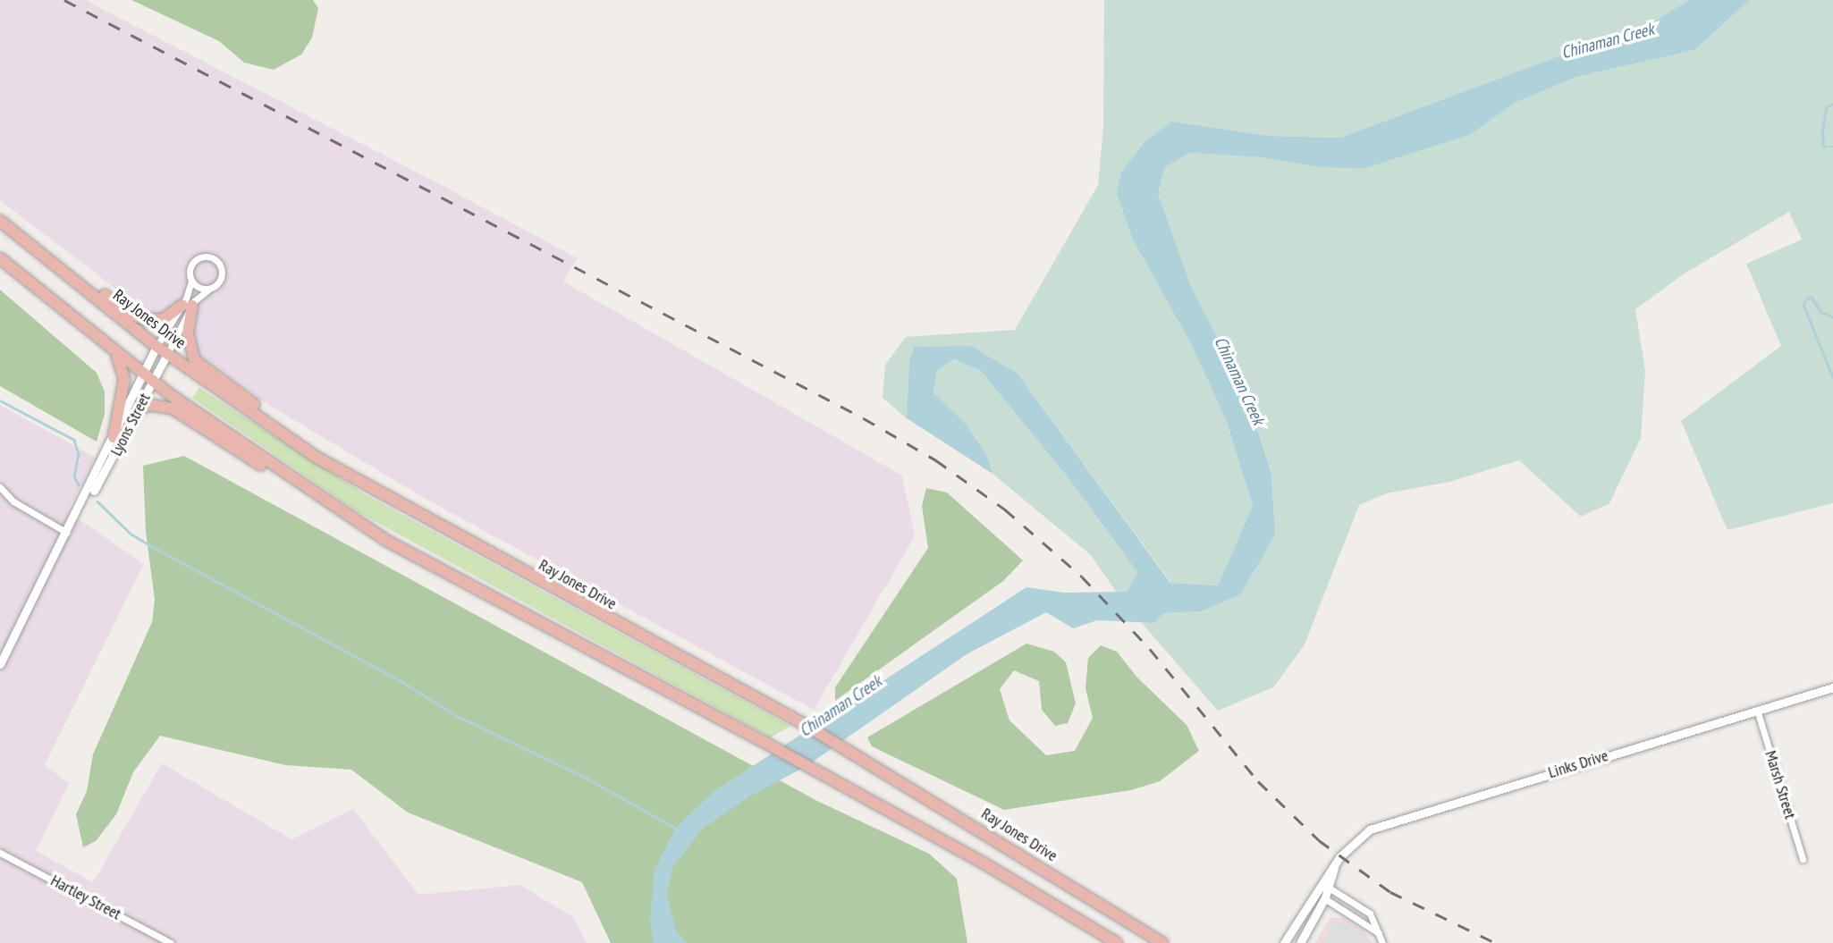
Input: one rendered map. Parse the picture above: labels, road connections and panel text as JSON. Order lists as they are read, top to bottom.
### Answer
{
  "streets": {
    "highway": ["Ray Jones Drive"],
    "street": [
      "Lyons Street",
      "Links Drive",
      "Marsh Street",
      "Hartley Street"
    ]
  },
  "crossings": [
    ["Ray Jones Drive", "Lyons Street"],
    ["Links Drive", "Marsh Street"]
  ],
  "water": ["Chinaman Creek"]
}
